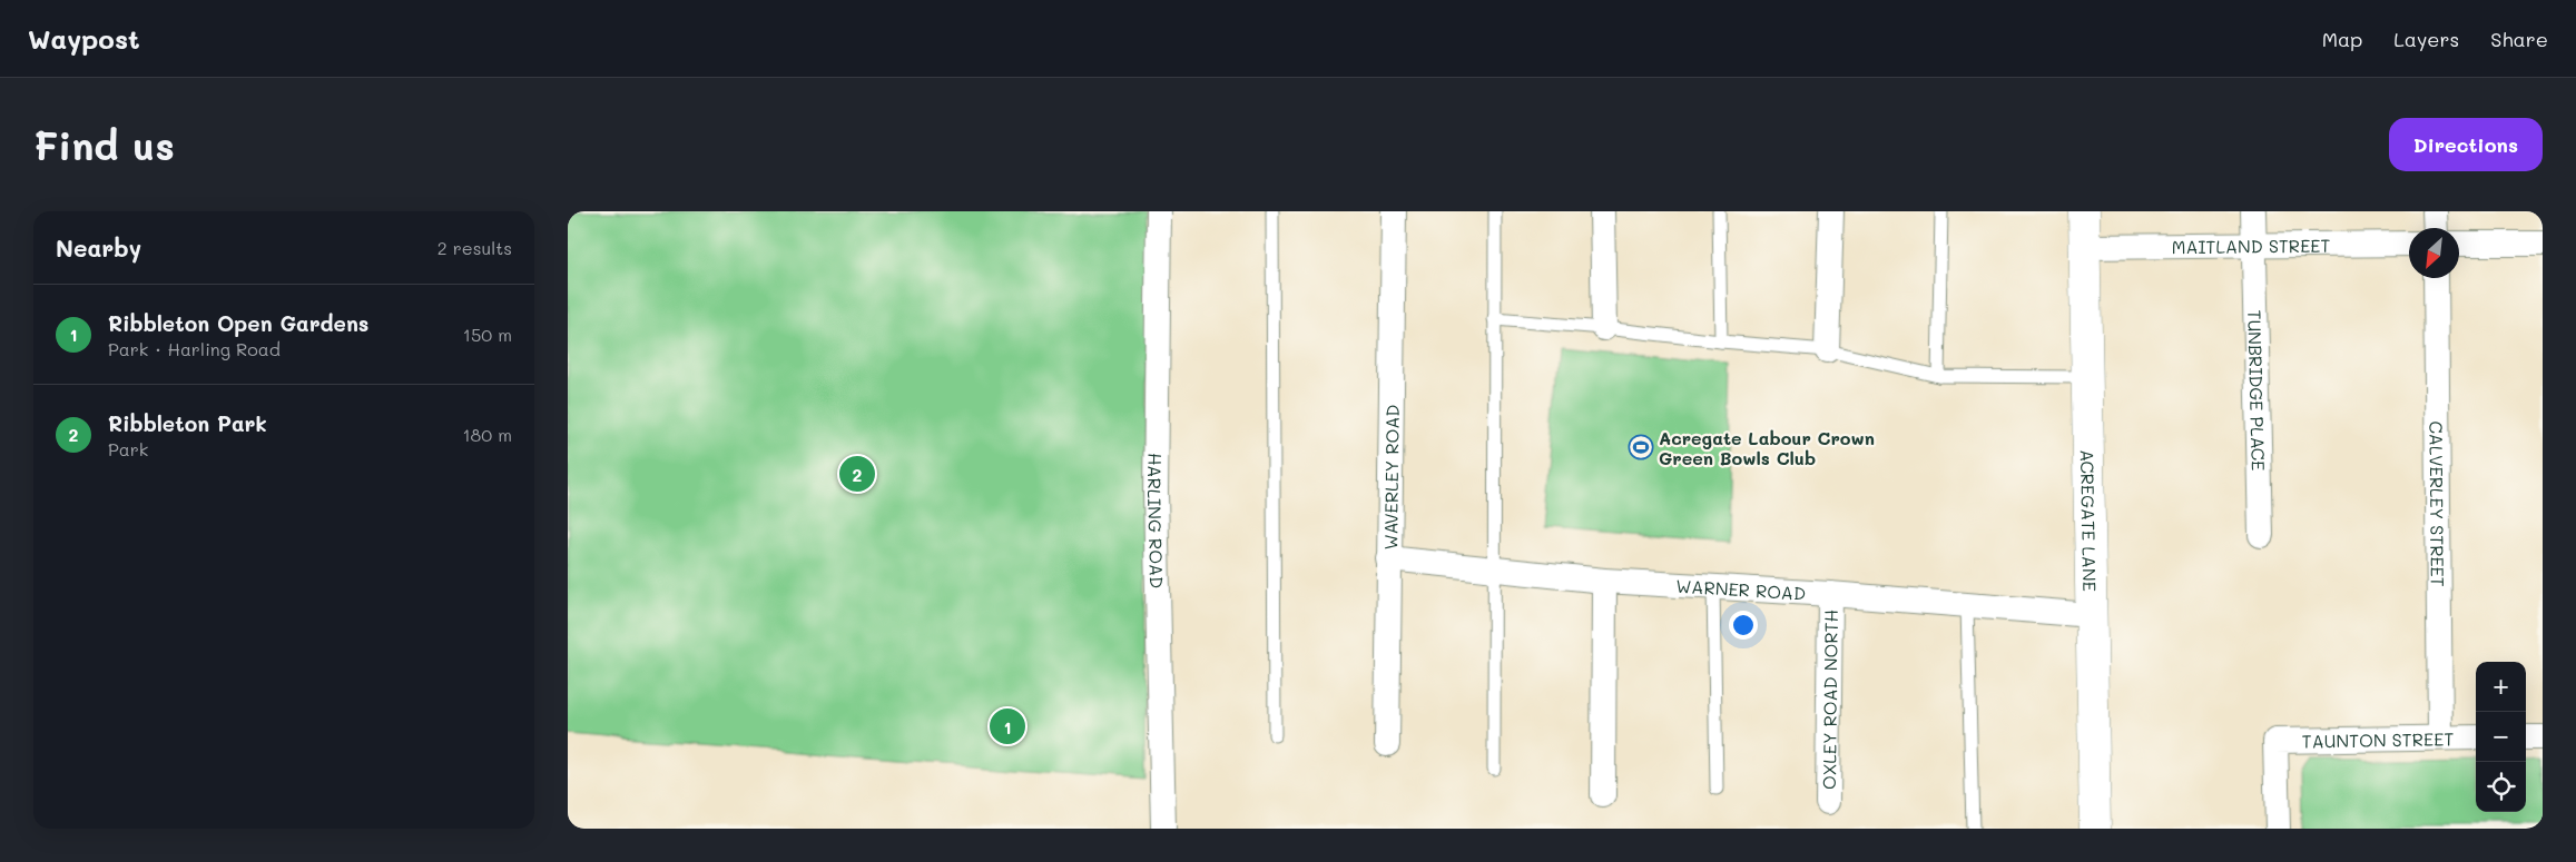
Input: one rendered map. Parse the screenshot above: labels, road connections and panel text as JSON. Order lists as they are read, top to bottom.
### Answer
{
  "streets": {
    "street": [
      "MAITLAND STREET",
      "TUNBRIDGE PLACE",
      "WAVERLEY ROAD",
      "CALVERLEY STREET",
      "ACREGATE LANE",
      "HARLING ROAD",
      "WARNER ROAD",
      "OXLEY ROAD NORTH",
      "TAUNTON STREET"
    ]
  },
  "crossings": [
    ["MAITLAND STREET", "TUNBRIDGE PLACE"],
    ["MAITLAND STREET", "ACREGATE LANE"],
    ["WAVERLEY ROAD", "WARNER ROAD"],
    ["CALVERLEY STREET", "TAUNTON STREET"],
    ["ACREGATE LANE", "WARNER ROAD"],
    ["WARNER ROAD", "OXLEY ROAD NORTH"]
  ],
  "places": {
    "sports": ["Acregate Labour Crown Green Bowls Club"]
  },
  "north": "bottom left",
  "page": {
    "header": "Waypost",
    "nav": ["Map", "Layers", "Share"],
    "buttons": "Directions",
    "title": "Find us",
    "heading": ["Nearby", "2 results"],
    "list": [
      {
        "mark": "1",
        "name": "Ribbleton Open Gardens",
        "note": "Park · Harling Road",
        "value": "150 m"
      },
      {
        "mark": "2",
        "name": "Ribbleton Park",
        "note": "Park",
        "value": "180 m"
      }
    ],
    "pins": ["2", "1"],
    "map_buttons": ["+", "−"]
  }
}
